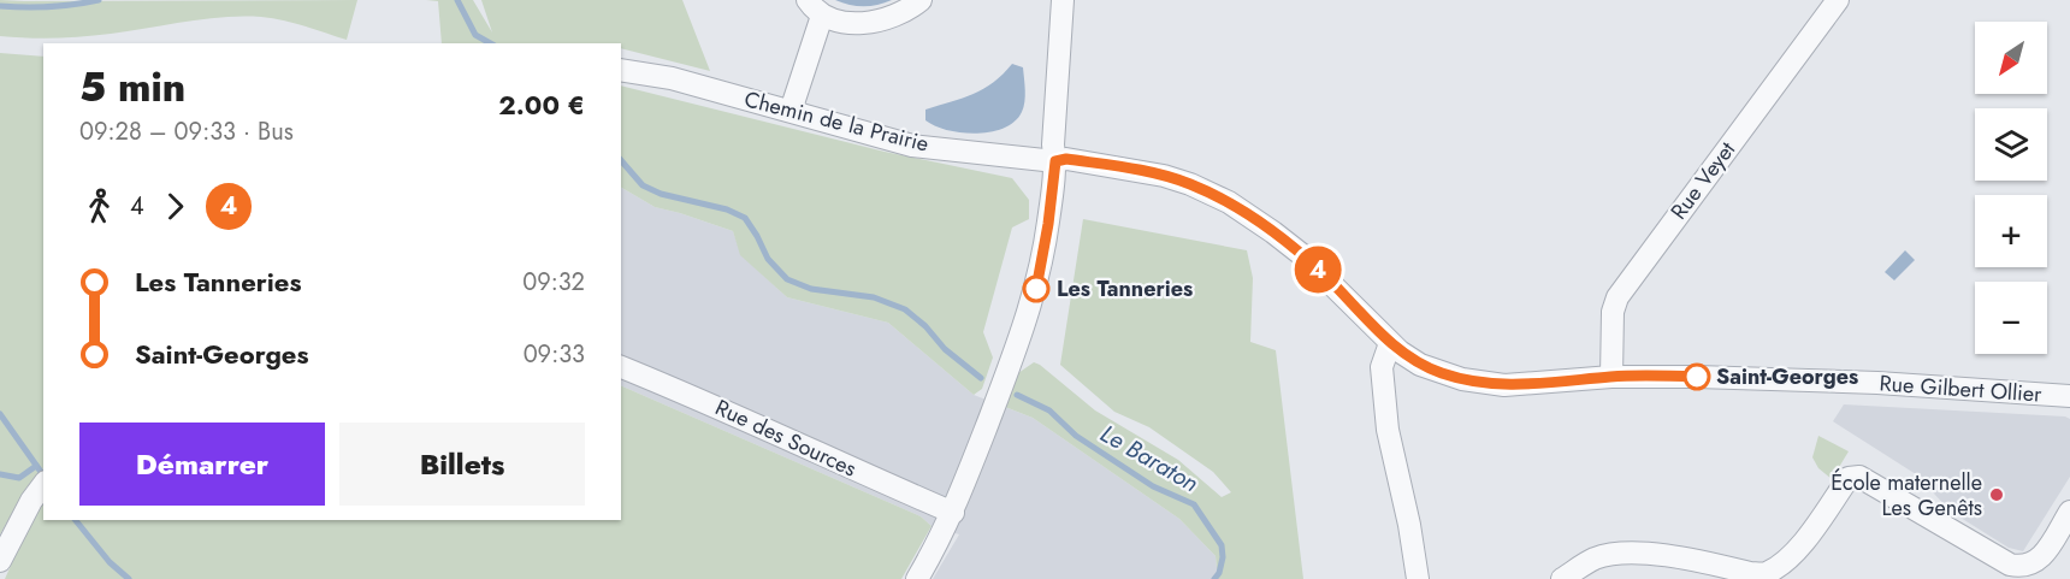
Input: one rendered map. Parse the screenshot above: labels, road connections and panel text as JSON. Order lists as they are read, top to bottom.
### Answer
{
  "streets": {
    "street": [
      "Chemin de la Prairie",
      "Rue Veyet",
      "Rue Gilbert Ollier",
      "Rue des Sources"
    ]
  },
  "crossings": [
    ["Chemin de la Prairie", "Rue Gilbert Ollier"],
    ["Rue Veyet", "Rue Gilbert Ollier"]
  ],
  "water": ["Le Baraton"],
  "places": ["Les Tanneries", "Saint-Georges", "École maternelle Les Genêts"],
  "lines": ["bus line 4"],
  "north": "bottom left",
  "page": {
    "on_map": "4",
    "map_buttons": ["+", "−"],
    "heading": ["5 min", "09:28 – 09:33 · Bus", "2.00 €"],
    "legs": ["4", "4"],
    "list": [
      {
        "name": "Les Tanneries",
        "value": "09:32"
      },
      {
        "name": "Saint-Georges",
        "value": "09:33"
      }
    ],
    "buttons": ["Démarrer", "Billets"]
  }
}
